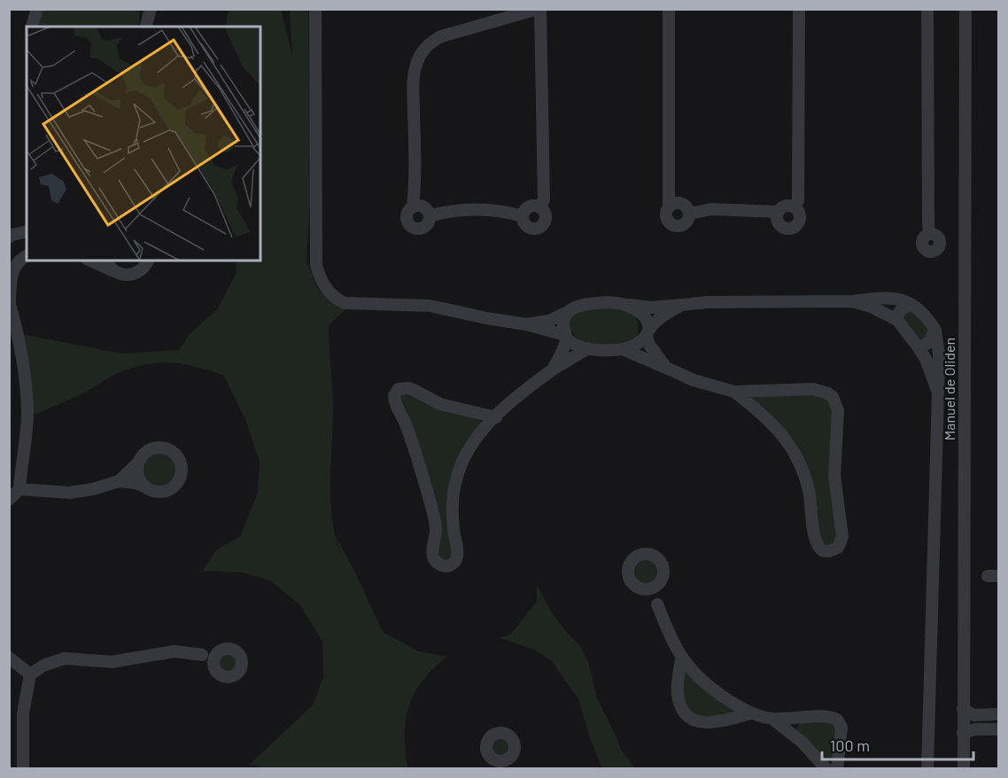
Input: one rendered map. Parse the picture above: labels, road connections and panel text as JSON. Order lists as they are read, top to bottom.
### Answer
{
  "streets": {
    "street": ["Manuel de Oliden"]
  },
  "scale_bar": "100 m"
}
